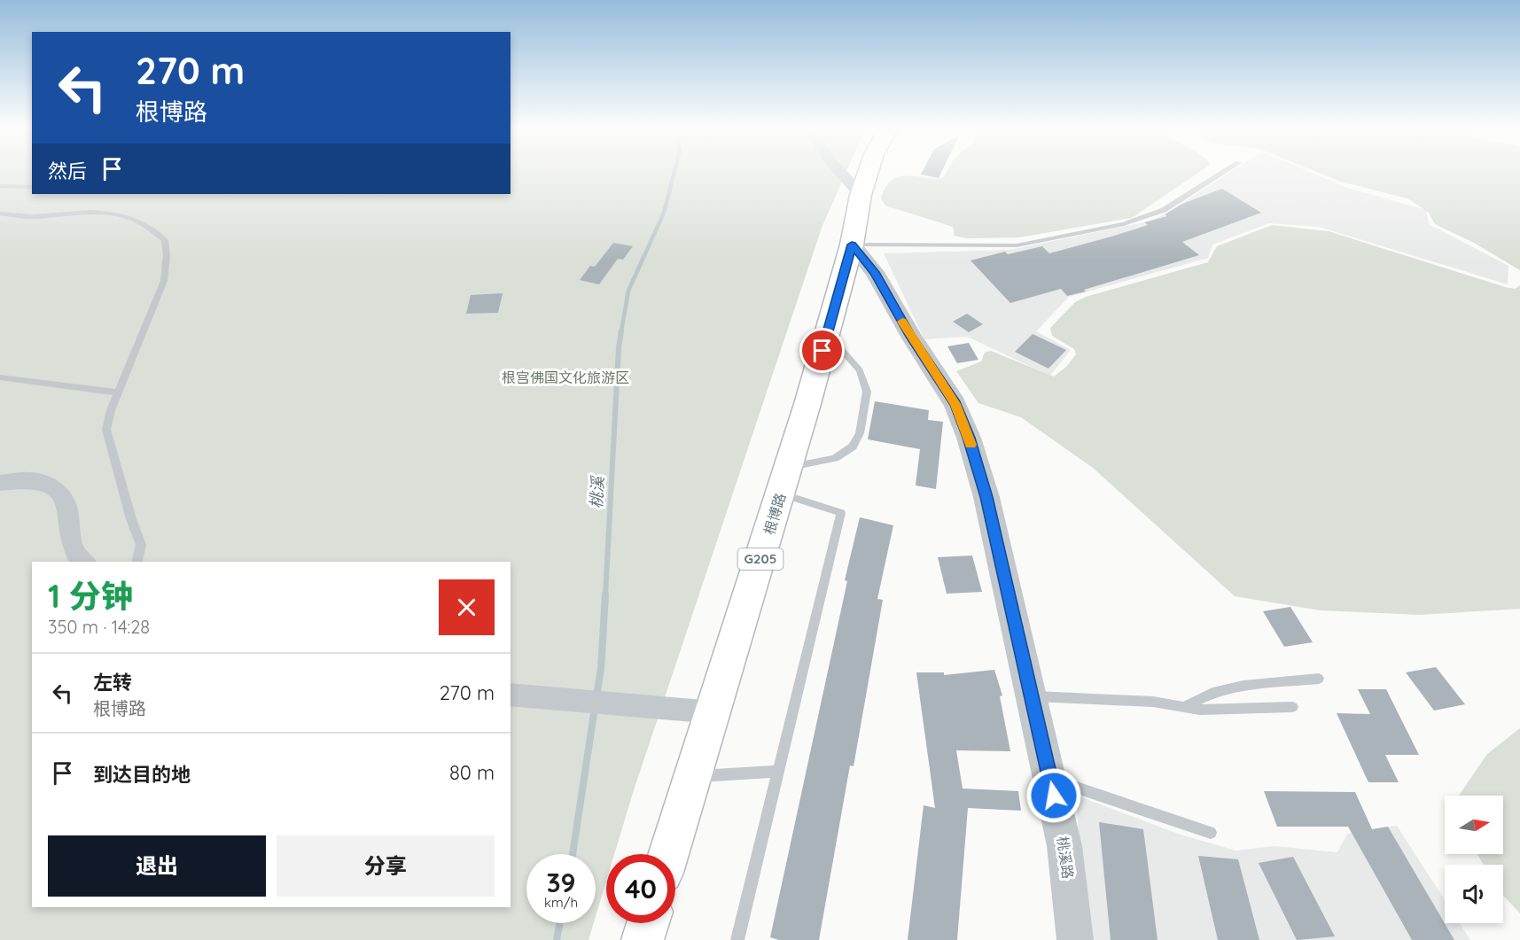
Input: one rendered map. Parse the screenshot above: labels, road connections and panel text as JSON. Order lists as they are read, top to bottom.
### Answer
{
  "streets": {
    "highway": ["根博路", "G205"],
    "street": ["桃溪路"]
  },
  "crossings": [
    ["根博路", "G205"],
    ["根博路", "桃溪路"],
    ["G205", "桃溪路"]
  ],
  "water": ["桃溪"],
  "parks": ["根宫佛国文化旅游区"],
  "north": "right",
  "page": {
    "turn": ["270 m", "根博路"],
    "then": "然后",
    "heading": ["1 分钟", "350 m · 14:28"],
    "list": [
      {
        "name": "左转",
        "note": "根博路",
        "value": "270 m"
      },
      {
        "name": "到达目的地",
        "value": "80 m"
      }
    ],
    "buttons": ["退出", "分享"],
    "speed": "39 km/h",
    "limit": "40"
  }
}
